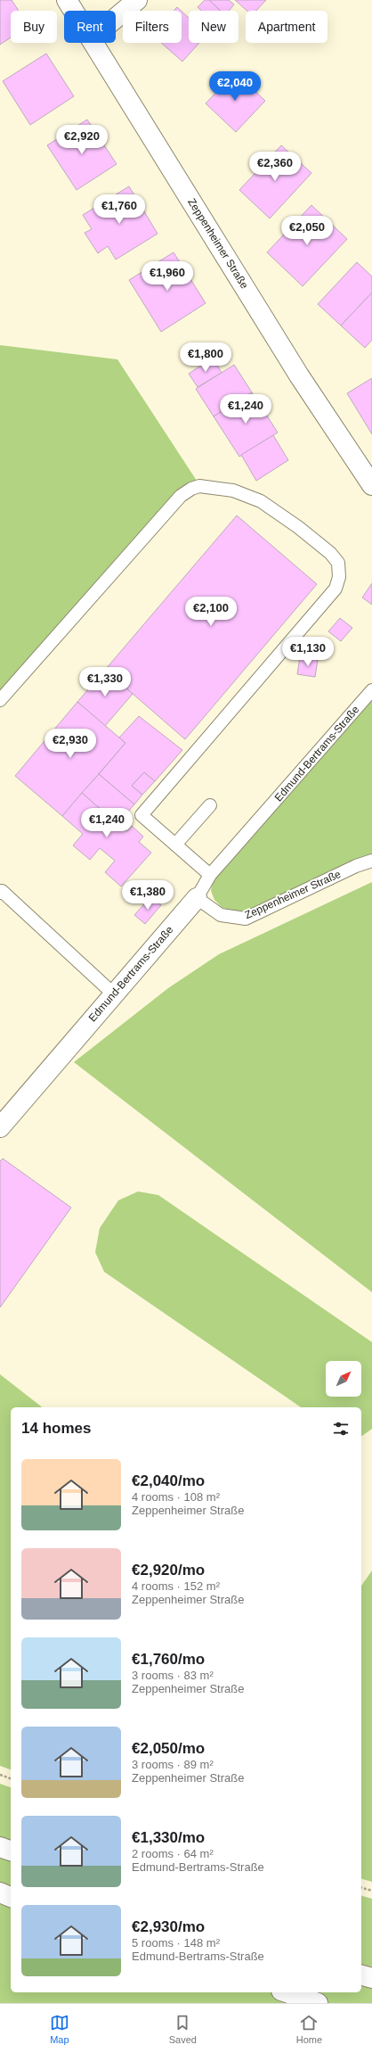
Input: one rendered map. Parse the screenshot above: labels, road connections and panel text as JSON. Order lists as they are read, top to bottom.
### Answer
{
  "streets": {
    "main road": ["Zeppenheimer Straße", "Edmund-Bertrams-Straße"]
  },
  "crossings": [
    ["Zeppenheimer Straße", "Edmund-Bertrams-Straße"]
  ],
  "north": "top right",
  "page": {
    "chip": [
      "Buy",
      "Rent",
      "Filters",
      "New",
      "Apartment"
    ],
    "price": [
      "€2,040",
      "€2,920",
      "€2,360",
      "€1,760",
      "€2,050",
      "€1,960",
      "€1,800",
      "€1,240",
      "€2,100",
      "€1,130",
      "€1,330",
      "€2,930",
      "€1,240",
      "€1,380"
    ],
    "heading": "14 homes",
    "list": [
      {
        "name": "€2,040/mo",
        "note": "4 rooms · 108 m² · Zeppenheimer Straße"
      },
      {
        "name": "€2,920/mo",
        "note": "4 rooms · 152 m² · Zeppenheimer Straße"
      },
      {
        "name": "€1,760/mo",
        "note": "3 rooms · 83 m² · Zeppenheimer Straße"
      },
      {
        "name": "€2,050/mo",
        "note": "3 rooms · 89 m² · Zeppenheimer Straße"
      },
      {
        "name": "€1,330/mo",
        "note": "2 rooms · 64 m² · Edmund-Bertrams-Straße"
      },
      {
        "name": "€2,930/mo",
        "note": "5 rooms · 148 m² · Edmund-Bertrams-Straße"
      }
    ],
    "tabs": ["Map", "Saved", "Home"]
  }
}
